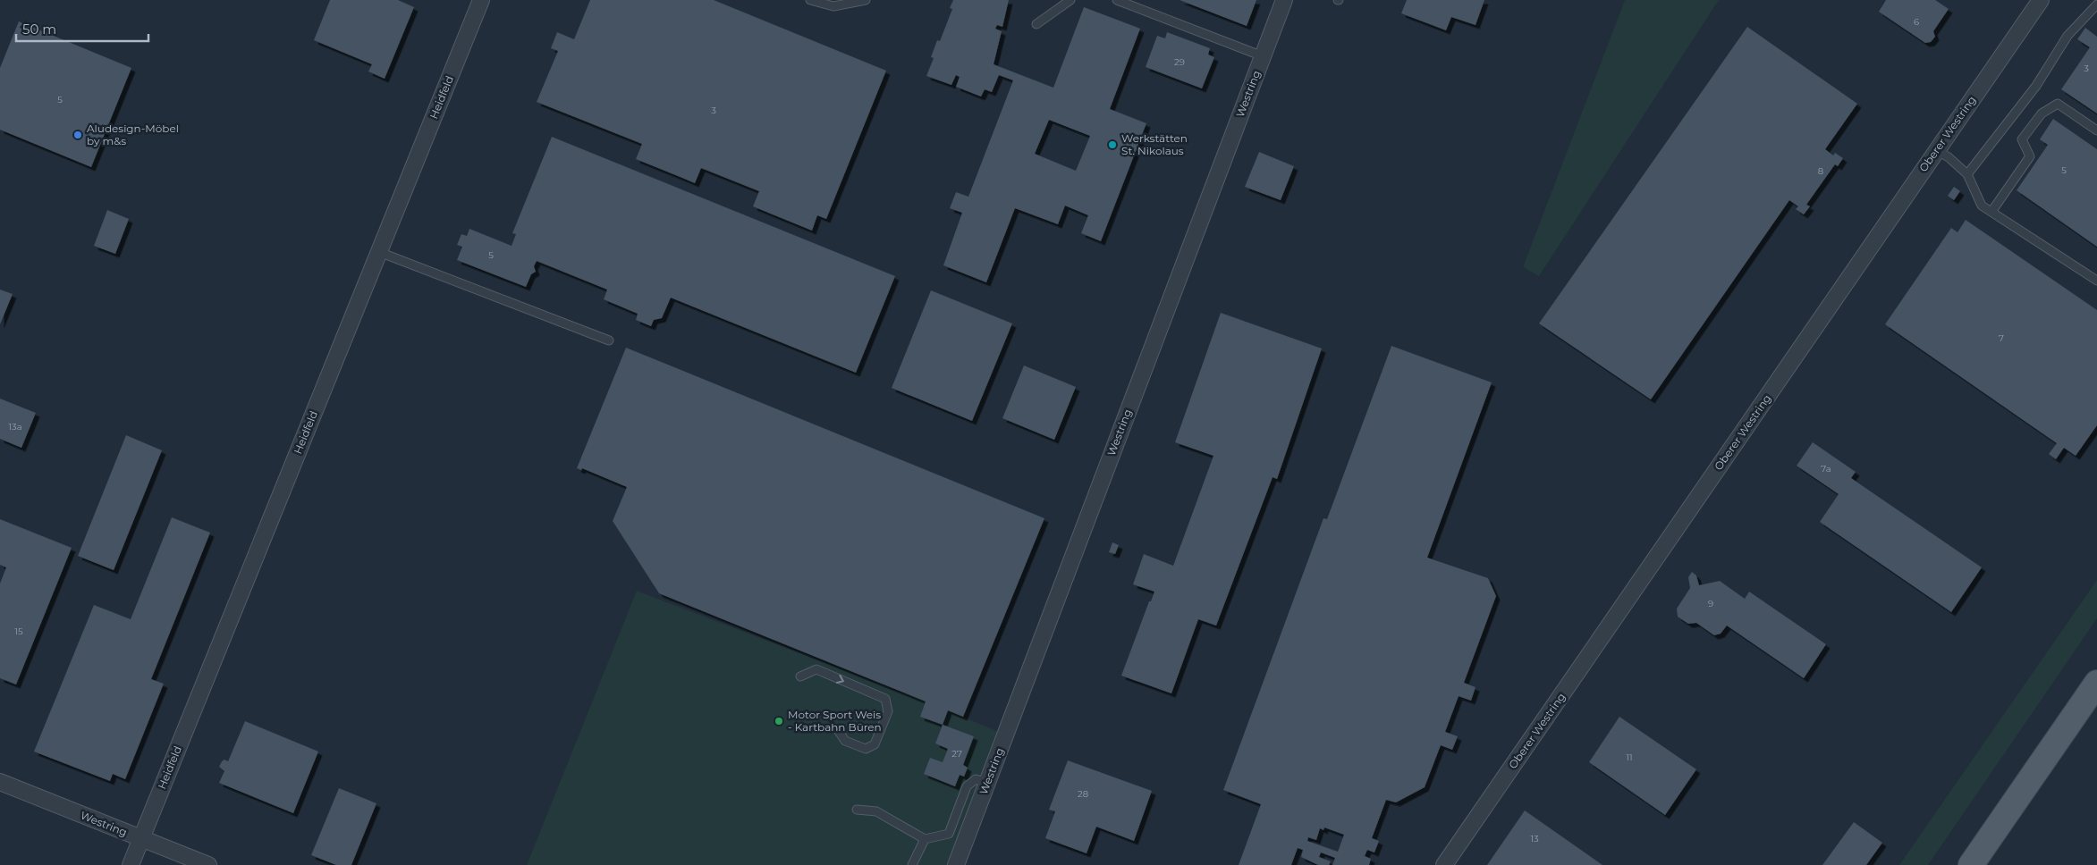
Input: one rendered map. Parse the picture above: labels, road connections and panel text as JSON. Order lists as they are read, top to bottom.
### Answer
{
  "streets": {
    "street": ["Westring", "Heidfeld", "Oberer Westring"]
  },
  "crossings": [
    ["Westring", "Heidfeld"]
  ],
  "places": ["Aludesign-Möbel by m&s", "Werkstätten St. Nikolaus", "Motor Sport Weis - Kartbahn Büren"],
  "house_numbers": [
    "6",
    "29",
    "3",
    "5",
    "3",
    "5",
    "8",
    "5",
    "7",
    "13a",
    "7a",
    "9",
    "15",
    "27",
    "11",
    "28",
    "13"
  ],
  "scale_bar": "50 m"
}
